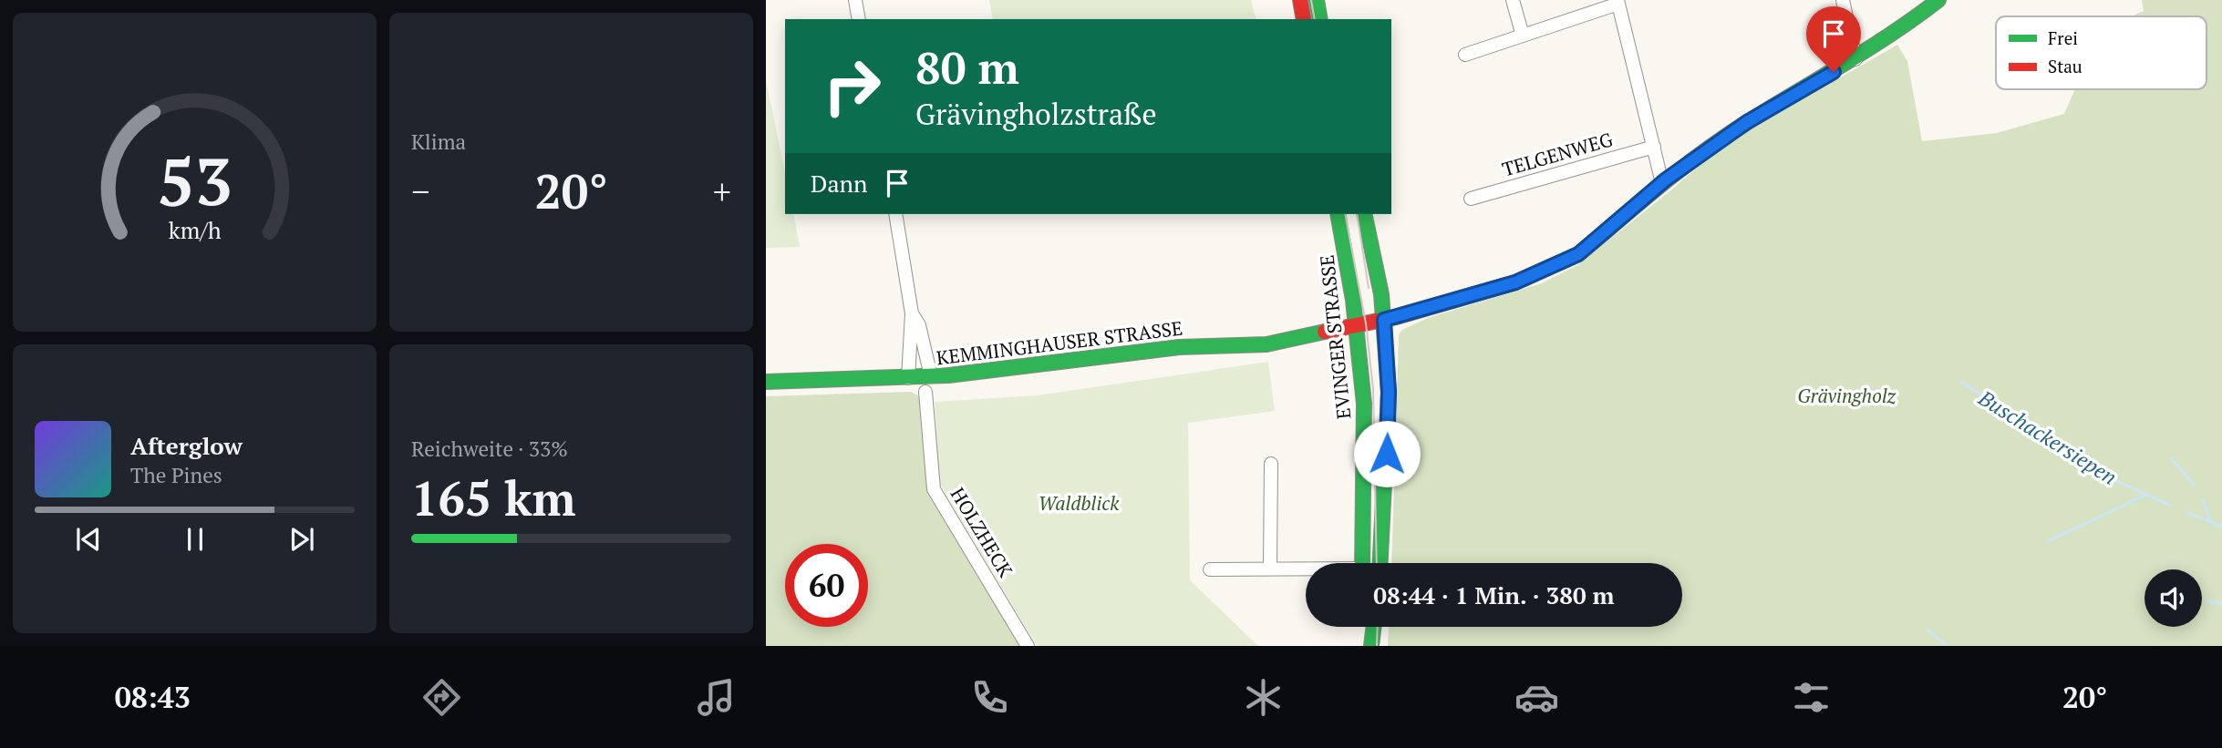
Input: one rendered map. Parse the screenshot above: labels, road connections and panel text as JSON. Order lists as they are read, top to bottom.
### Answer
{
  "streets": {
    "main road": ["EVINGER STRASSE", "KEMMINGHAUSER STRASSE"],
    "street": ["TELGENWEG", "HOLZHECK"]
  },
  "crossings": [
    ["EVINGER STRASSE", "KEMMINGHAUSER STRASSE"]
  ],
  "water": ["Buschackersiepen"],
  "parks": ["Grävingholz", "Waldblick"],
  "legend": ["Frei", "Stau"],
  "page": {
    "tile": [
      "Klima",
      ["Reichweite · 33%", "165 km"]
    ],
    "turn": ["80 m", "Grävingholzstraße"],
    "then": "Dann",
    "heat": ["−", "20°", "+"],
    "song": ["Afterglow", "The Pines"],
    "limit": "60",
    "trip": "08:44 · 1 Min. · 380 m",
    "tabs": ["08:43", "20°"],
    "gauge": ["53", "km/h"]
  }
}
